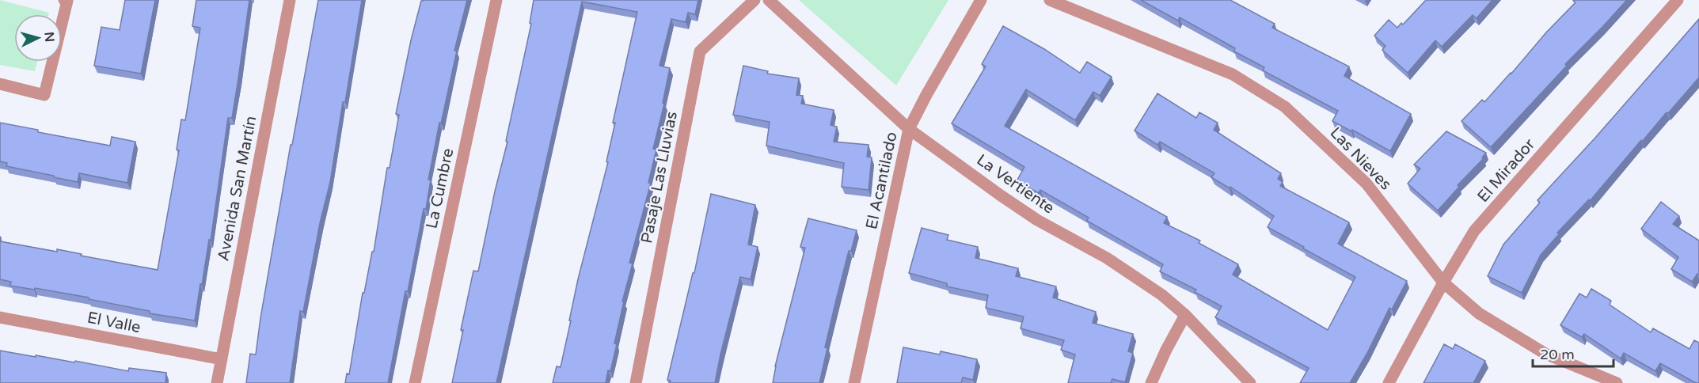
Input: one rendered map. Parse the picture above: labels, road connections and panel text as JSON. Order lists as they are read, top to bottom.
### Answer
{
  "streets": {
    "street": [
      "Las Nieves",
      "El Mirador",
      "Pasaje Las Lluvias",
      "El Acantilado",
      "La Vertiente",
      "Avenida San Martín",
      "La Cumbre",
      "El Valle"
    ]
  },
  "crossings": [
    ["Las Nieves", "El Mirador"],
    ["El Acantilado", "La Vertiente"],
    ["Avenida San Martín", "El Valle"]
  ],
  "scale_bar": "20 m",
  "north": "right"
}
